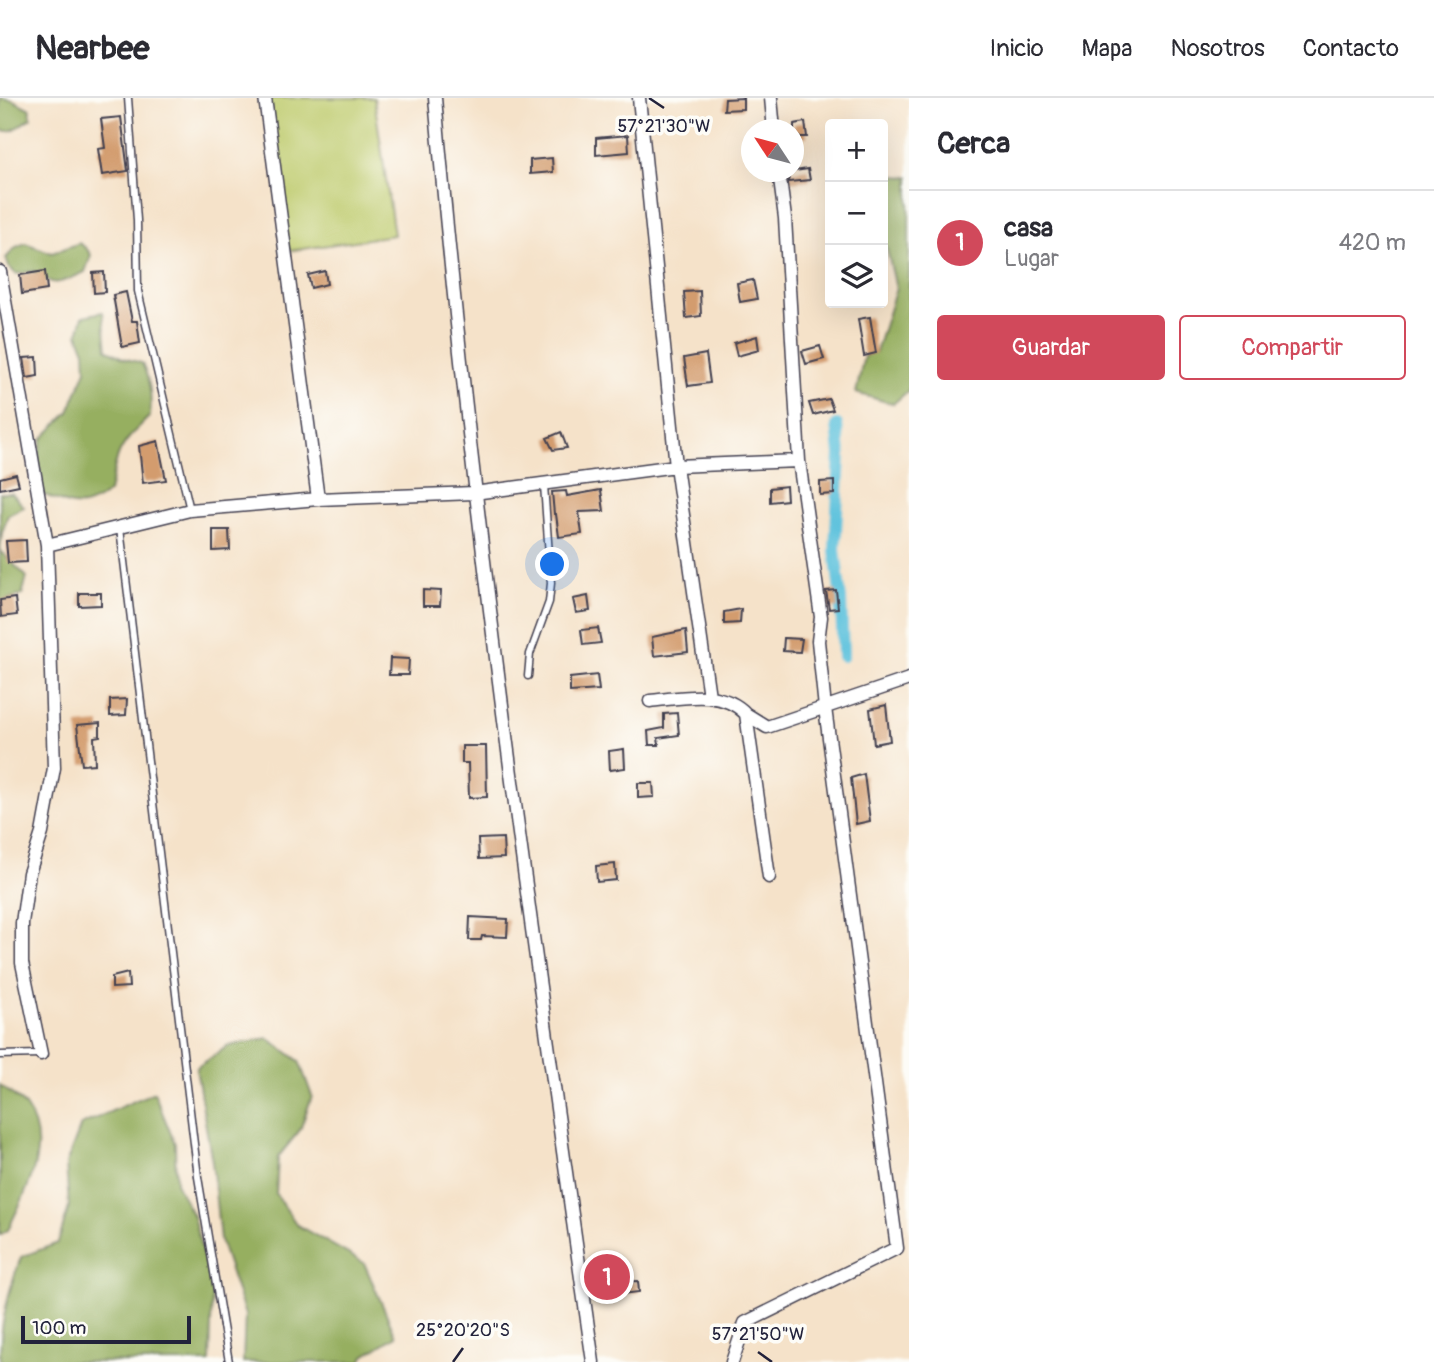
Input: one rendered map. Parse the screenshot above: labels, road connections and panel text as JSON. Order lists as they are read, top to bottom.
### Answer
{
  "scale_bar": "100 m",
  "north": "top left",
  "page": {
    "header": "Nearbee",
    "nav": [
      "Inicio",
      "Mapa",
      "Nosotros",
      "Contacto"
    ],
    "heading": "Cerca",
    "map_buttons": ["+", "−"],
    "list": [
      {
        "mark": "1",
        "name": "casa",
        "note": "Lugar",
        "value": "420 m"
      }
    ],
    "buttons": ["Guardar", "Compartir"],
    "pins": "1",
    "scale": "100 m"
  },
  "coordinates": ["57°21'30\"W", "25°20'20\"S", "57°21'50\"W"]
}
